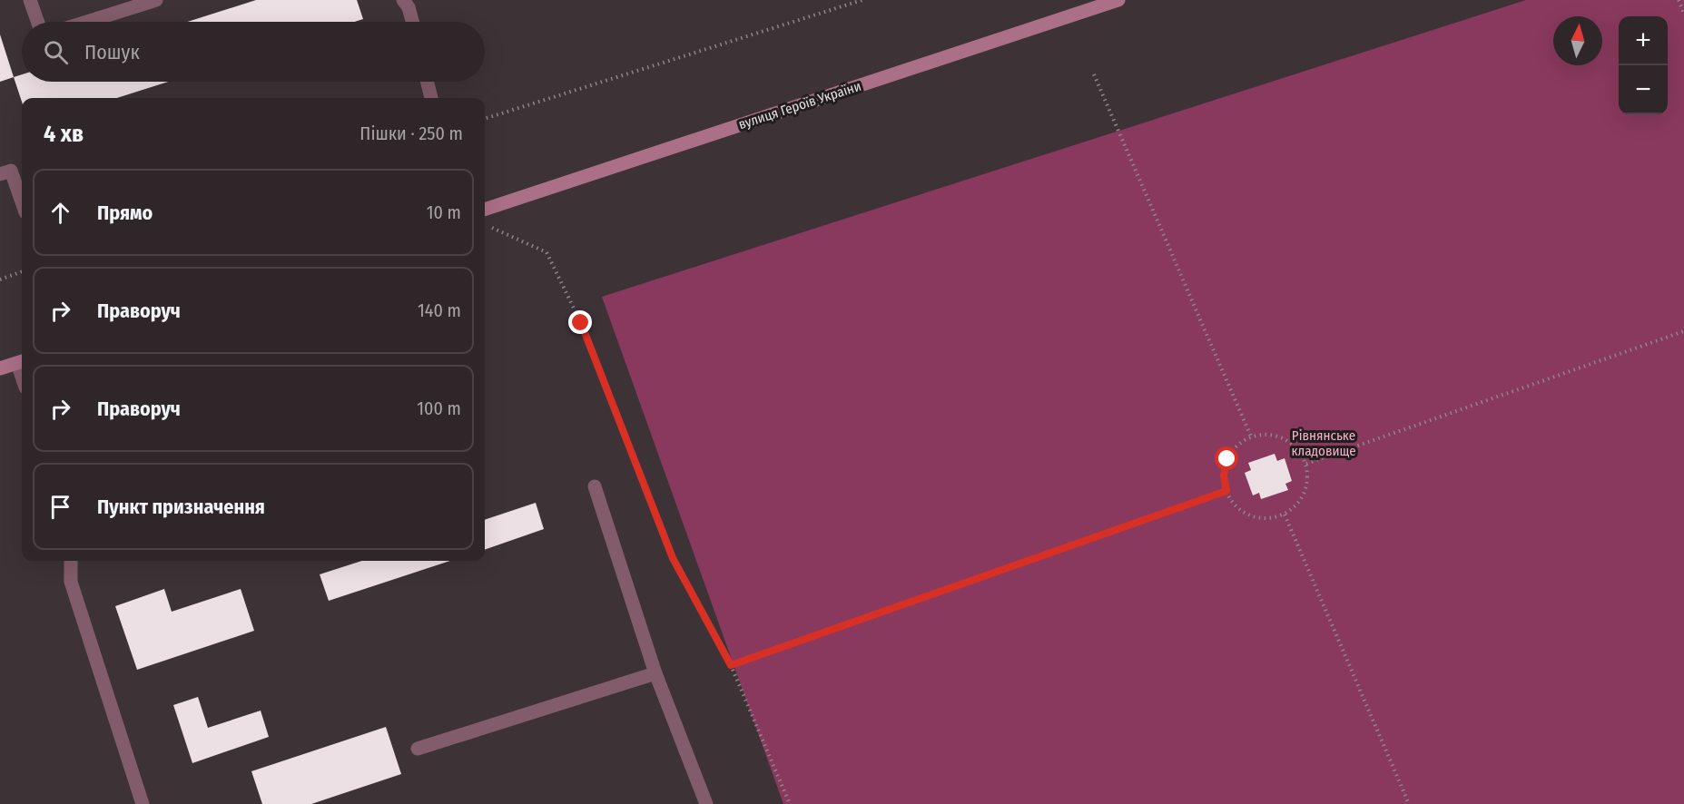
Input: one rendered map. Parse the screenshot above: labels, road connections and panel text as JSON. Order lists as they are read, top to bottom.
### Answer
{
  "streets": {
    "main road": ["вулиця Героїв України"]
  },
  "parks": ["Рівнянське кладовище"],
  "north": "top",
  "page": {
    "map_buttons": ["+", "−"],
    "search": "Пошук",
    "heading": ["4 хв", "Пішки · 250 m"],
    "list": [
      ["Прямо", "10 m"],
      ["Праворуч", "140 m"],
      ["Праворуч", "100 m"],
      "Пункт призначення"
    ]
  }
}
